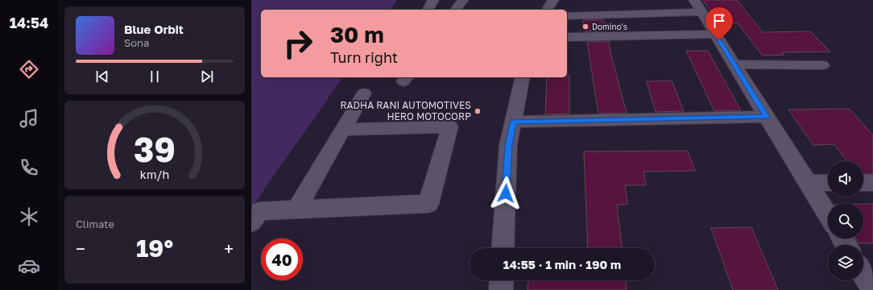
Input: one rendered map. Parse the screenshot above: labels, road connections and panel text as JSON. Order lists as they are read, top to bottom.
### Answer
{
  "places": ["Domino's", "RADHA RANI AUTOMOTIVES HERO MOTOCORP"],
  "page": {
    "tabs": "14:54",
    "turn": ["30 m", "Turn right"],
    "song": ["Blue Orbit", "Sona"],
    "tile": "Climate",
    "heat": ["−", "19°", "+"],
    "limit": "40",
    "trip": "14:55 · 1 min · 190 m",
    "gauge": ["39", "km/h"]
  }
}
